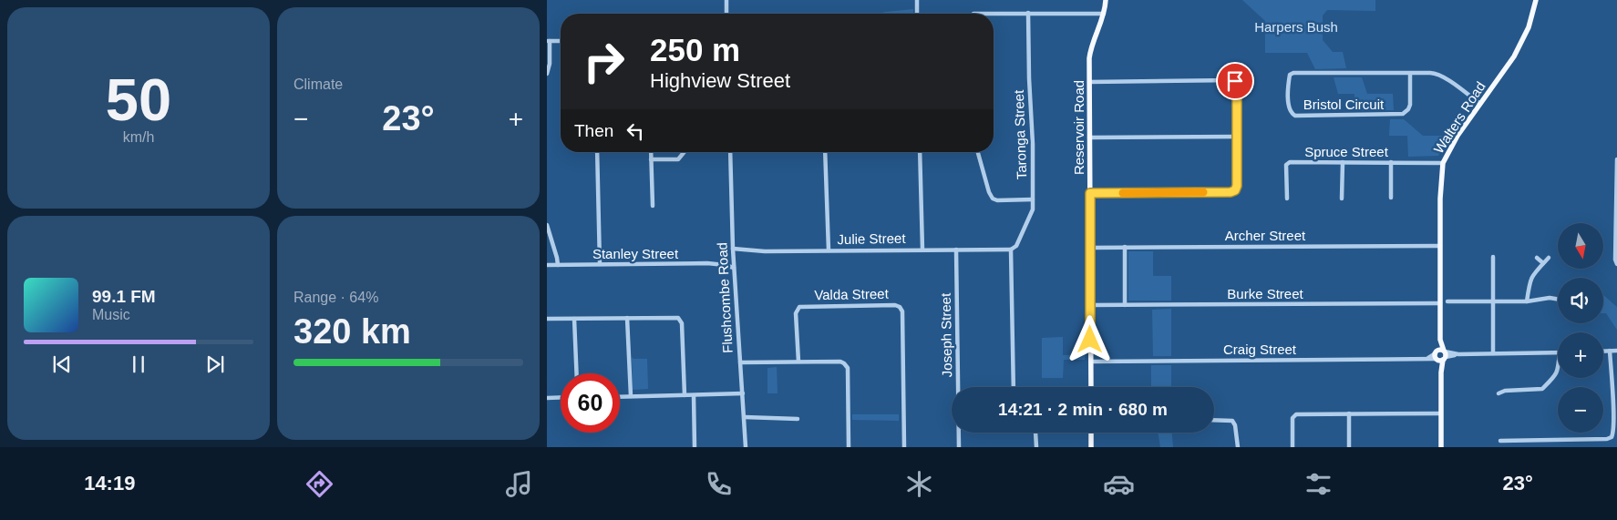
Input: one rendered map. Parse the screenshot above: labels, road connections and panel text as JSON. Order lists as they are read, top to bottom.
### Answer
{
  "streets": {
    "main road": ["Walters Road", "Reservoir Road"],
    "street": [
      "Bristol Circuit",
      "Taronga Street",
      "Spruce Street",
      "Archer Street",
      "Julie Street",
      "Stanley Street",
      "Burke Street",
      "Valda Street",
      "Flushcombe Road",
      "Joseph Street",
      "Craig Street"
    ]
  },
  "crossings": [
    ["Bristol Circuit", "Walters Road"],
    ["Walters Road", "Spruce Street"],
    ["Walters Road", "Archer Street"],
    ["Walters Road", "Burke Street"],
    ["Walters Road", "Craig Street"],
    ["Reservoir Road", "Archer Street"],
    ["Reservoir Road", "Burke Street"],
    ["Reservoir Road", "Craig Street"],
    ["Taronga Street", "Julie Street"],
    ["Julie Street", "Flushcombe Road"],
    ["Julie Street", "Joseph Street"],
    ["Stanley Street", "Flushcombe Road"]
  ],
  "parks": ["Harpers Bush"],
  "north": "bottom",
  "page": {
    "tile": [
      ["50", "km/h"],
      "Climate",
      ["Range · 64%", "320 km"]
    ],
    "turn": ["250 m", "Highview Street"],
    "heat": ["−", "23°", "+"],
    "then": "Then",
    "map_buttons": ["+", "−"],
    "song": ["99.1 FM", "Music"],
    "limit": "60",
    "trip": "14:21 · 2 min · 680 m",
    "tabs": ["14:19", "23°"]
  }
}
